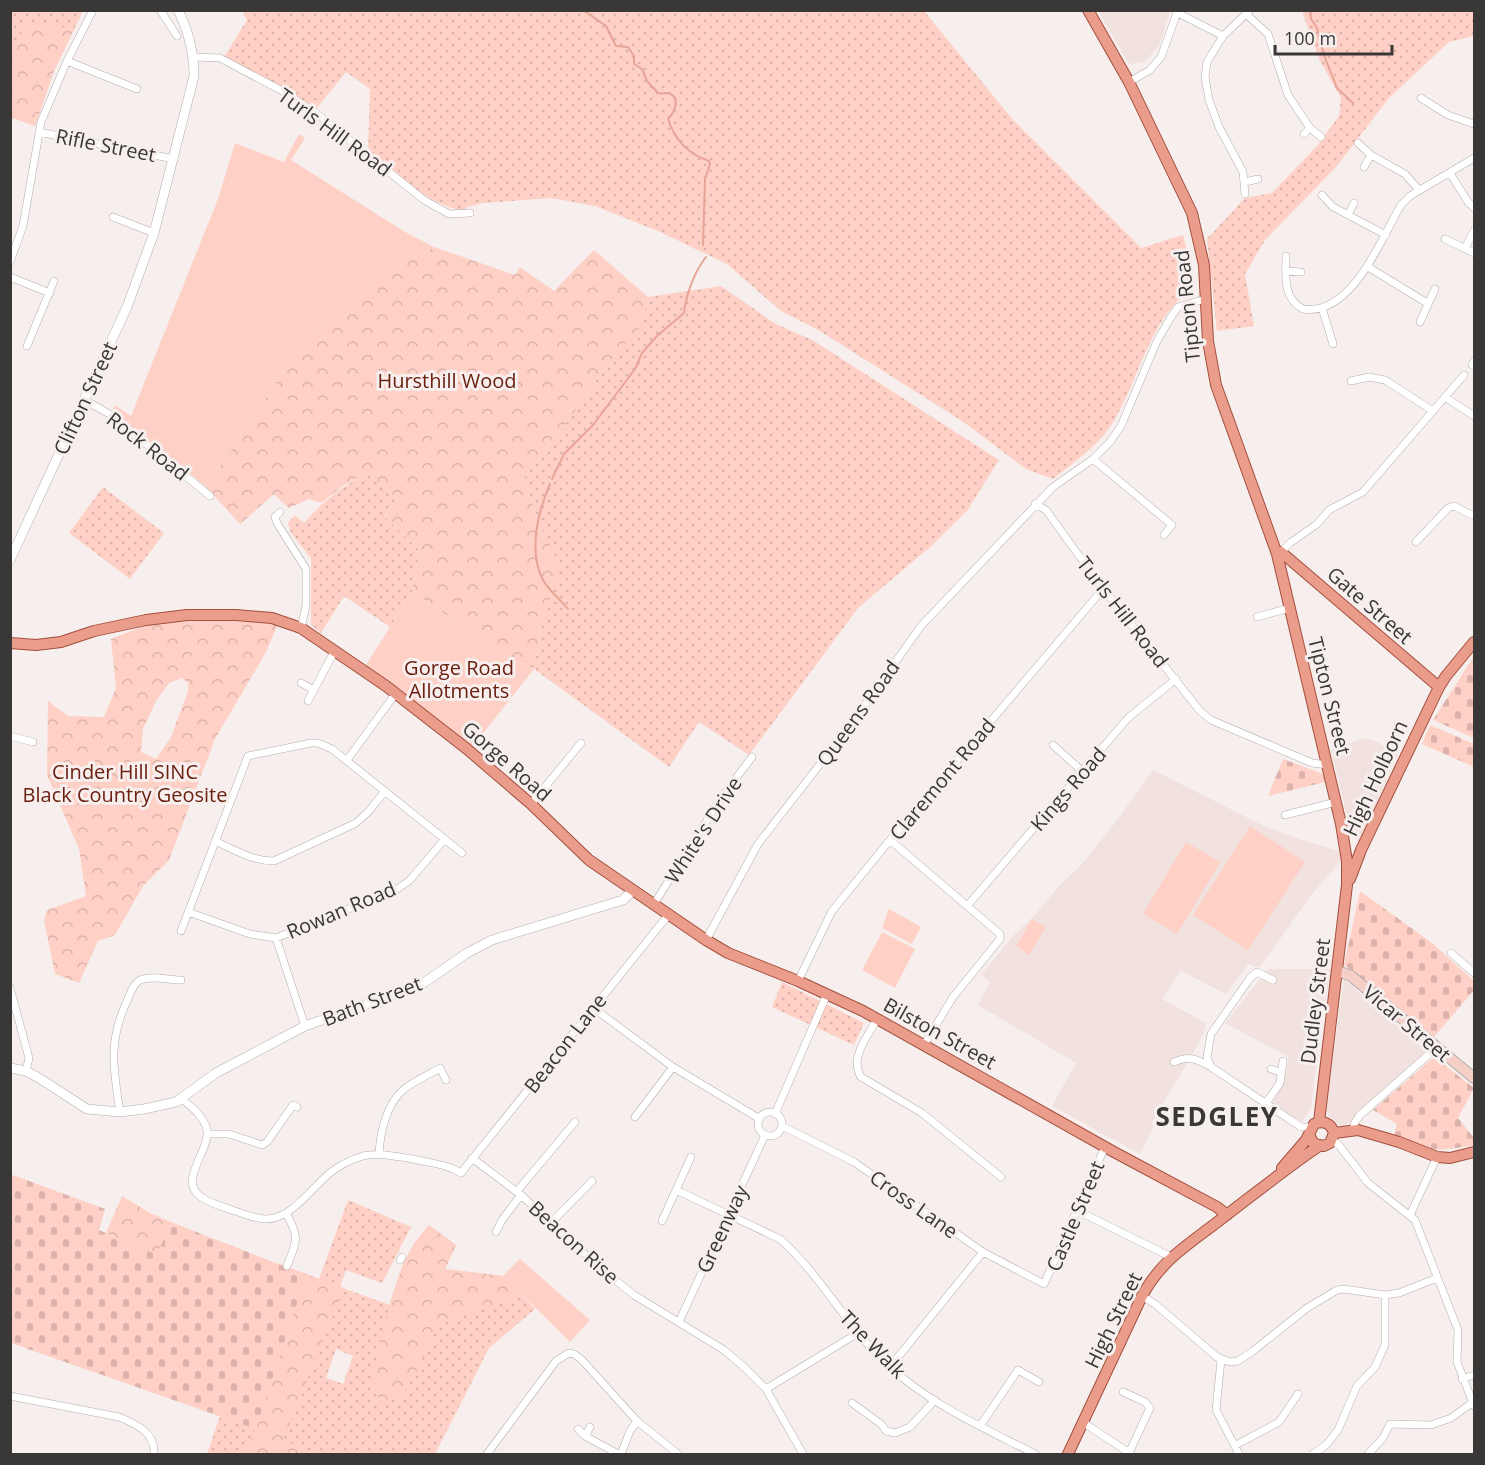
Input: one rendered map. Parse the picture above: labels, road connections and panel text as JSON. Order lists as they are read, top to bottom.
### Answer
{
  "streets": {
    "main road": [
      "Tipton Road",
      "Gate Street",
      "Tipton Street",
      "Gorge Road",
      "High Holborn",
      "Dudley Street",
      "Vicar Street",
      "Bilston Street",
      "High Street"
    ],
    "street": [
      "Turls Hill Road",
      "Rifle Street",
      "Clifton Street",
      "Rock Road",
      "Queens Road",
      "Claremont Road",
      "Kings Road",
      "White's Drive",
      "Rowan Road",
      "Bath Street",
      "Beacon Lane",
      "Cross Lane",
      "Castle Street",
      "Greenway",
      "Beacon Rise",
      "The Walk"
    ]
  },
  "crossings": [
    ["Turls Hill Road", "Clifton Street"],
    ["Turls Hill Road", "Tipton Street"],
    ["Turls Hill Road", "Queens Road"],
    ["Turls Hill Road", "Claremont Road"],
    ["Turls Hill Road", "Kings Road"],
    ["Rifle Street", "Clifton Street"],
    ["Tipton Road", "Gate Street"],
    ["Tipton Road", "Tipton Street"],
    ["Tipton Road", "Queens Road"],
    ["Clifton Street", "Rock Road"],
    ["Gate Street", "High Holborn"],
    ["Tipton Street", "High Holborn"],
    ["Tipton Street", "Dudley Street"],
    ["Queens Road", "Bilston Street"],
    ["Gorge Road", "Bath Street"],
    ["Gorge Road", "Bilston Street"],
    ["High Holborn", "Dudley Street"],
    ["Claremont Road", "Bilston Street"],
    ["White's Drive", "Bilston Street"],
    ["Rowan Road", "Bath Street"],
    ["Bath Street", "Bilston Street"],
    ["Dudley Street", "Vicar Street"],
    ["Dudley Street", "High Street"],
    ["Bilston Street", "Beacon Lane"],
    ["Bilston Street", "Castle Street"],
    ["Bilston Street", "High Street"],
    ["Beacon Lane", "Beacon Rise"],
    ["Cross Lane", "Castle Street"],
    ["Cross Lane", "Greenway"],
    ["Greenway", "Beacon Rise"],
    ["Greenway", "The Walk"]
  ],
  "districts": ["SEDGLEY"],
  "parks": ["Hursthill Wood", "Gorge Road Allotments", "Cinder Hill SINC Black Country Geosite"],
  "scale_bar": "100 m"
}
